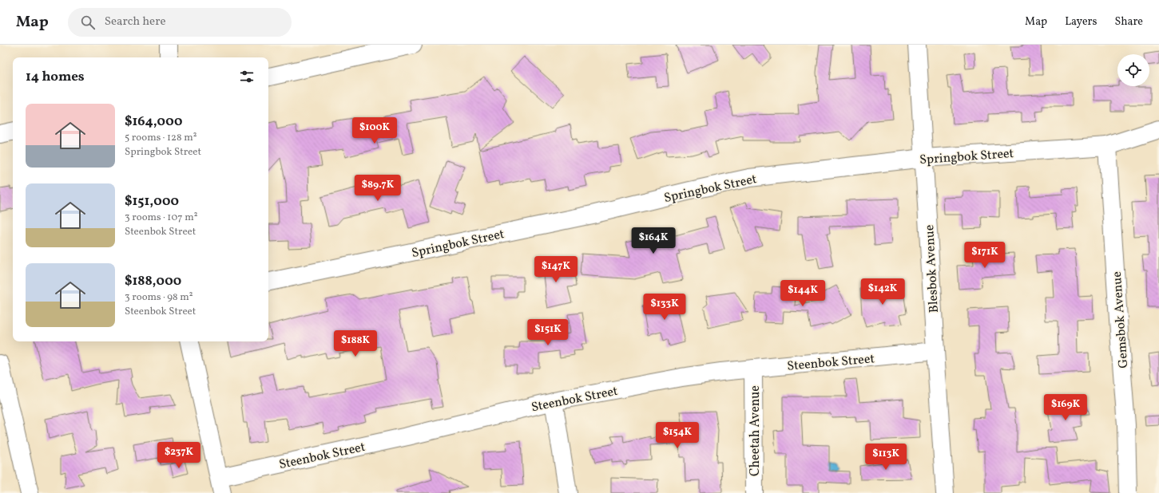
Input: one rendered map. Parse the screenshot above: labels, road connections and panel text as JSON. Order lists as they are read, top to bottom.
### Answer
{
  "streets": {
    "street": [
      "Springbok Street",
      "Blesbok Avenue",
      "Gemsbok Avenue",
      "Steenbok Street",
      "Cheetah Avenue"
    ]
  },
  "crossings": [
    ["Springbok Street", "Blesbok Avenue"],
    ["Springbok Street", "Gemsbok Avenue"],
    ["Blesbok Avenue", "Steenbok Street"],
    ["Steenbok Street", "Cheetah Avenue"]
  ],
  "page": {
    "header": "Map",
    "search": "Search here",
    "nav": ["Map", "Layers", "Share"],
    "heading": "14 homes",
    "list": [
      {
        "name": "$164,000",
        "note": "5 rooms · 128 m² · Springbok Street"
      },
      {
        "name": "$151,000",
        "note": "3 rooms · 107 m² · Steenbok Street"
      },
      {
        "name": "$188,000",
        "note": "3 rooms · 98 m² · Steenbok Street"
      }
    ],
    "price": [
      "$100K",
      "$89.7K",
      "$164K",
      "$171K",
      "$147K",
      "$142K",
      "$144K",
      "$133K",
      "$151K",
      "$188K",
      "$169K",
      "$154K",
      "$237K",
      "$113K"
    ]
  }
}
